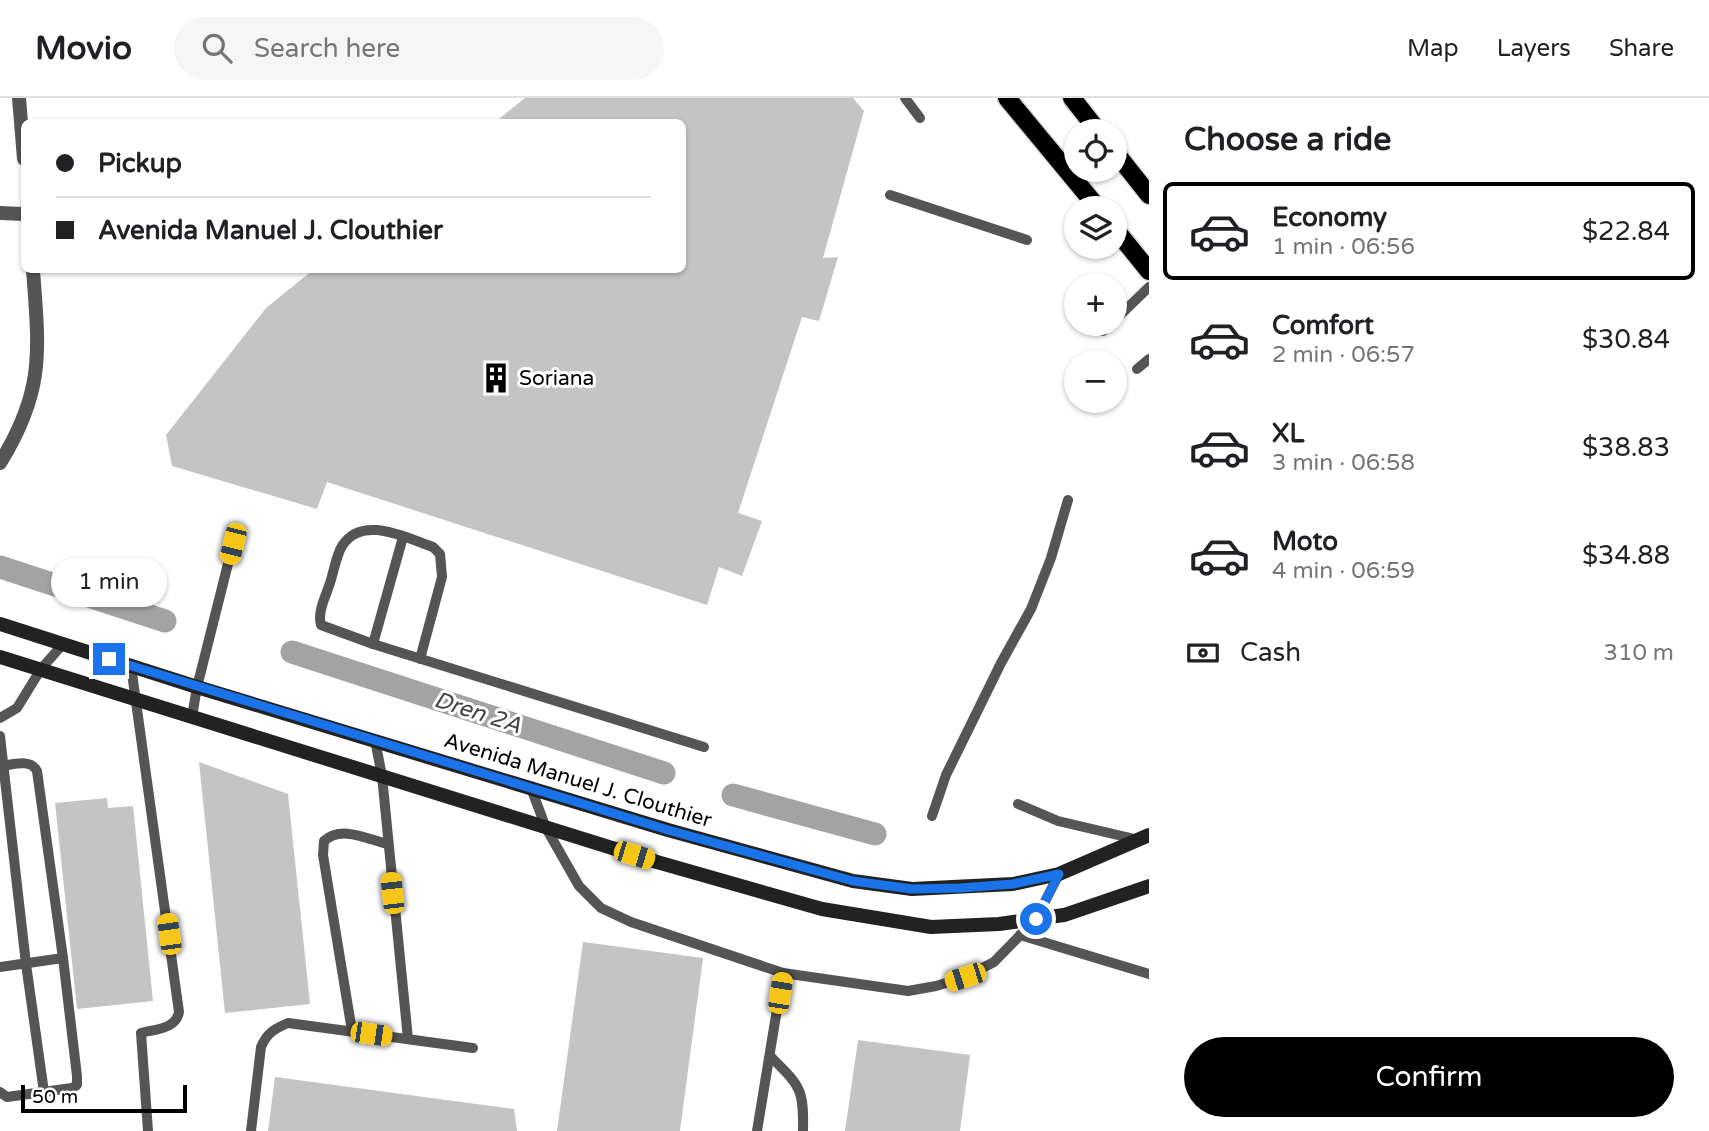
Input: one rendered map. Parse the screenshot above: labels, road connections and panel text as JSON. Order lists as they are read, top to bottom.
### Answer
{
  "streets": {
    "main road": ["Avenida Manuel J. Clouthier"]
  },
  "water": ["Dren 2A"],
  "places": {
    "building": ["Soriana"]
  },
  "scale_bar": "50 m",
  "page": {
    "header": "Movio",
    "search": "Search here",
    "nav": ["Map", "Layers", "Share"],
    "heading": "Choose a ride",
    "map_buttons": ["+", "−"],
    "banner": ["Pickup", "Avenida Manuel J. Clouthier"],
    "list": [
      {
        "name": "Economy",
        "note": "1 min · 06:56",
        "value": "$22.84"
      },
      {
        "name": "Comfort",
        "note": "2 min · 06:57",
        "value": "$30.84"
      },
      {
        "name": "XL",
        "note": "3 min · 06:58",
        "value": "$38.83"
      },
      {
        "name": "Moto",
        "note": "4 min · 06:59",
        "value": "$34.88"
      }
    ],
    "bubble": "1 min",
    "pay": ["Cash", "310 m"],
    "buttons": "Confirm",
    "scale": "50 m"
  }
}
